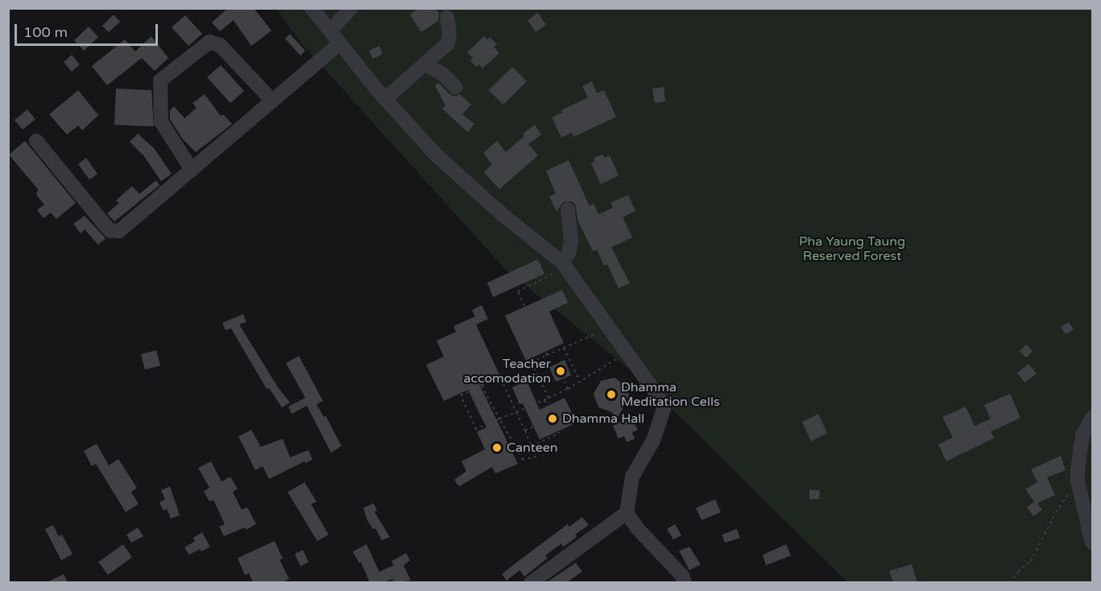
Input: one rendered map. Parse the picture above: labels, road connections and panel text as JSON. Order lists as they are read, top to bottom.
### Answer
{
  "parks": ["Pha Yaung Taung Reserved Forest"],
  "places": [
    "Teacher accomodation",
    "Dhamma Meditation Cells",
    "Dhamma Hall",
    "Canteen"
  ],
  "scale_bar": "100 m"
}
